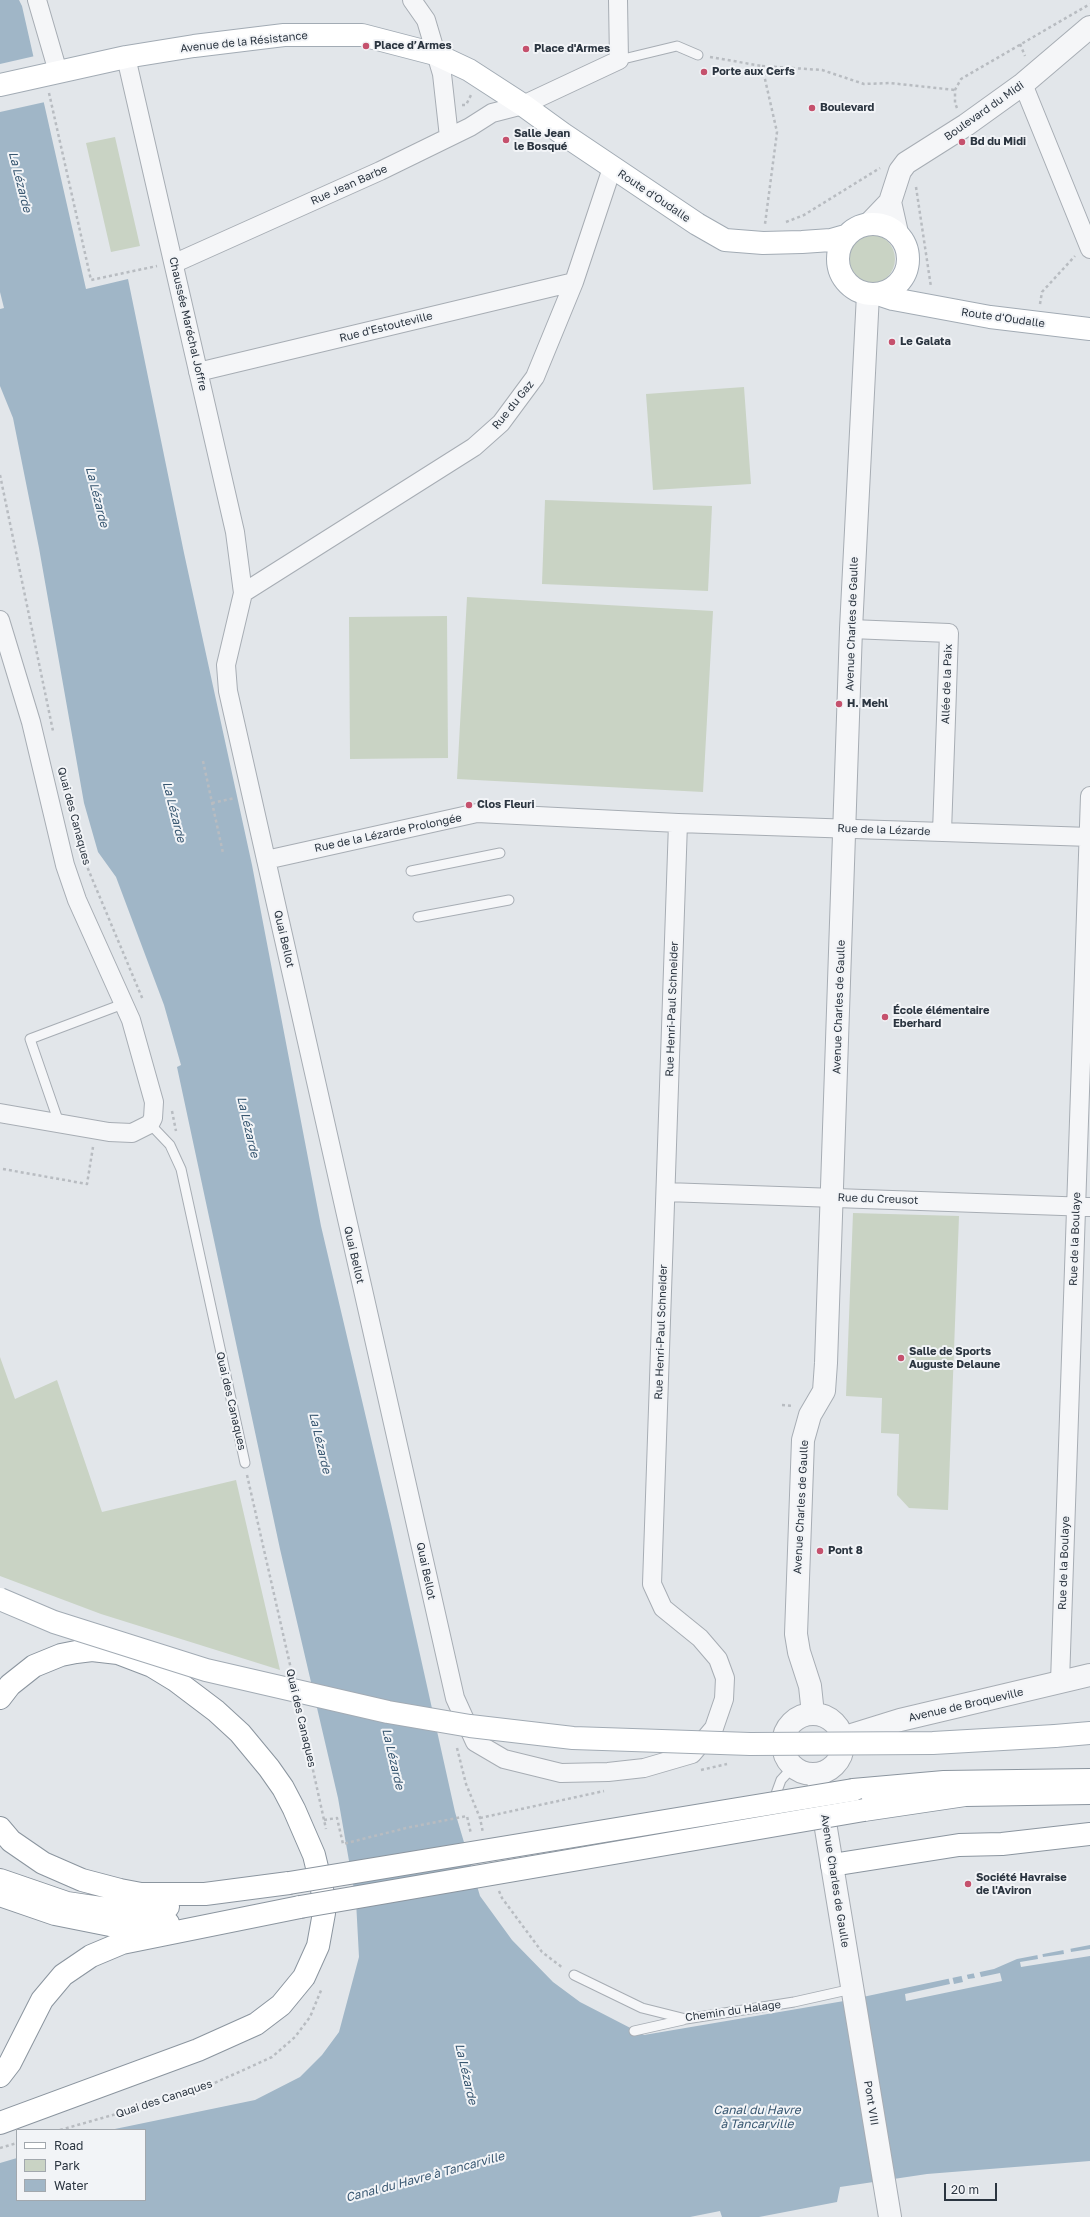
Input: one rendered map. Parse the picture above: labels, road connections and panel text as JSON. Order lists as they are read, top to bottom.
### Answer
{
  "streets": {
    "main road": ["Avenue de la Résistance", "Route d'Oudalle"],
    "street": [
      "Boulevard du Midi",
      "Rue Jean Barbe",
      "Chaussée Maréchal Joffre",
      "Rue d'Estouteville",
      "Rue du Gaz",
      "Avenue Charles de Gaulle",
      "Allée de la Paix",
      "Quai des Canaques",
      "Rue de la Lézarde",
      "Rue de la Lézarde Prolongée",
      "Quai Bellot",
      "Rue Henri-Paul Schneider",
      "Rue du Creusot",
      "Rue de la Boulaye",
      "Avenue de Broqueville",
      "Pont VIII"
    ],
    "lane": ["Chemin du Halage"]
  },
  "crossings": [
    ["Avenue de la Résistance", "Rue Jean Barbe"],
    ["Avenue de la Résistance", "Route d'Oudalle"],
    ["Avenue de la Résistance", "Chaussée Maréchal Joffre"],
    ["Boulevard du Midi", "Route d'Oudalle"],
    ["Boulevard du Midi", "Avenue Charles de Gaulle"],
    ["Rue Jean Barbe", "Route d'Oudalle"],
    ["Rue Jean Barbe", "Chaussée Maréchal Joffre"],
    ["Route d'Oudalle", "Rue du Gaz"],
    ["Route d'Oudalle", "Avenue Charles de Gaulle"],
    ["Chaussée Maréchal Joffre", "Rue d'Estouteville"],
    ["Chaussée Maréchal Joffre", "Rue du Gaz"],
    ["Chaussée Maréchal Joffre", "Quai Bellot"],
    ["Rue d'Estouteville", "Rue du Gaz"],
    ["Rue du Gaz", "Quai Bellot"],
    ["Avenue Charles de Gaulle", "Allée de la Paix"],
    ["Avenue Charles de Gaulle", "Rue de la Lézarde"],
    ["Avenue Charles de Gaulle", "Rue du Creusot"],
    ["Avenue Charles de Gaulle", "Avenue de Broqueville"],
    ["Avenue Charles de Gaulle", "Chemin du Halage"],
    ["Avenue Charles de Gaulle", "Pont VIII"],
    ["Allée de la Paix", "Rue de la Lézarde"],
    ["Rue de la Lézarde", "Rue de la Lézarde Prolongée"],
    ["Rue de la Lézarde", "Rue Henri-Paul Schneider"],
    ["Rue de la Lézarde", "Rue de la Boulaye"],
    ["Rue de la Lézarde Prolongée", "Quai Bellot"],
    ["Rue de la Lézarde Prolongée", "Rue Henri-Paul Schneider"],
    ["Quai Bellot", "Rue Henri-Paul Schneider"],
    ["Rue Henri-Paul Schneider", "Rue du Creusot"],
    ["Rue du Creusot", "Rue de la Boulaye"],
    ["Rue de la Boulaye", "Avenue de Broqueville"],
    ["Chemin du Halage", "Pont VIII"]
  ],
  "water": ["La Lézarde", "Canal du Havre à Tancarville"],
  "places": [
    "Place d’Armes",
    "Place d'Armes",
    "Porte aux Cerfs",
    "Boulevard",
    "Salle Jean le Bosqué",
    "Bd du Midi",
    "Le Galata",
    "H. Mehl",
    "Clos Fleuri",
    "École élémentaire Eberhard",
    "Salle de Sports Auguste Delaune",
    "Pont 8",
    "Société Havraise de l'Aviron"
  ],
  "legend": ["Road", "Park", "Water"],
  "scale_bar": "20 m"
}
